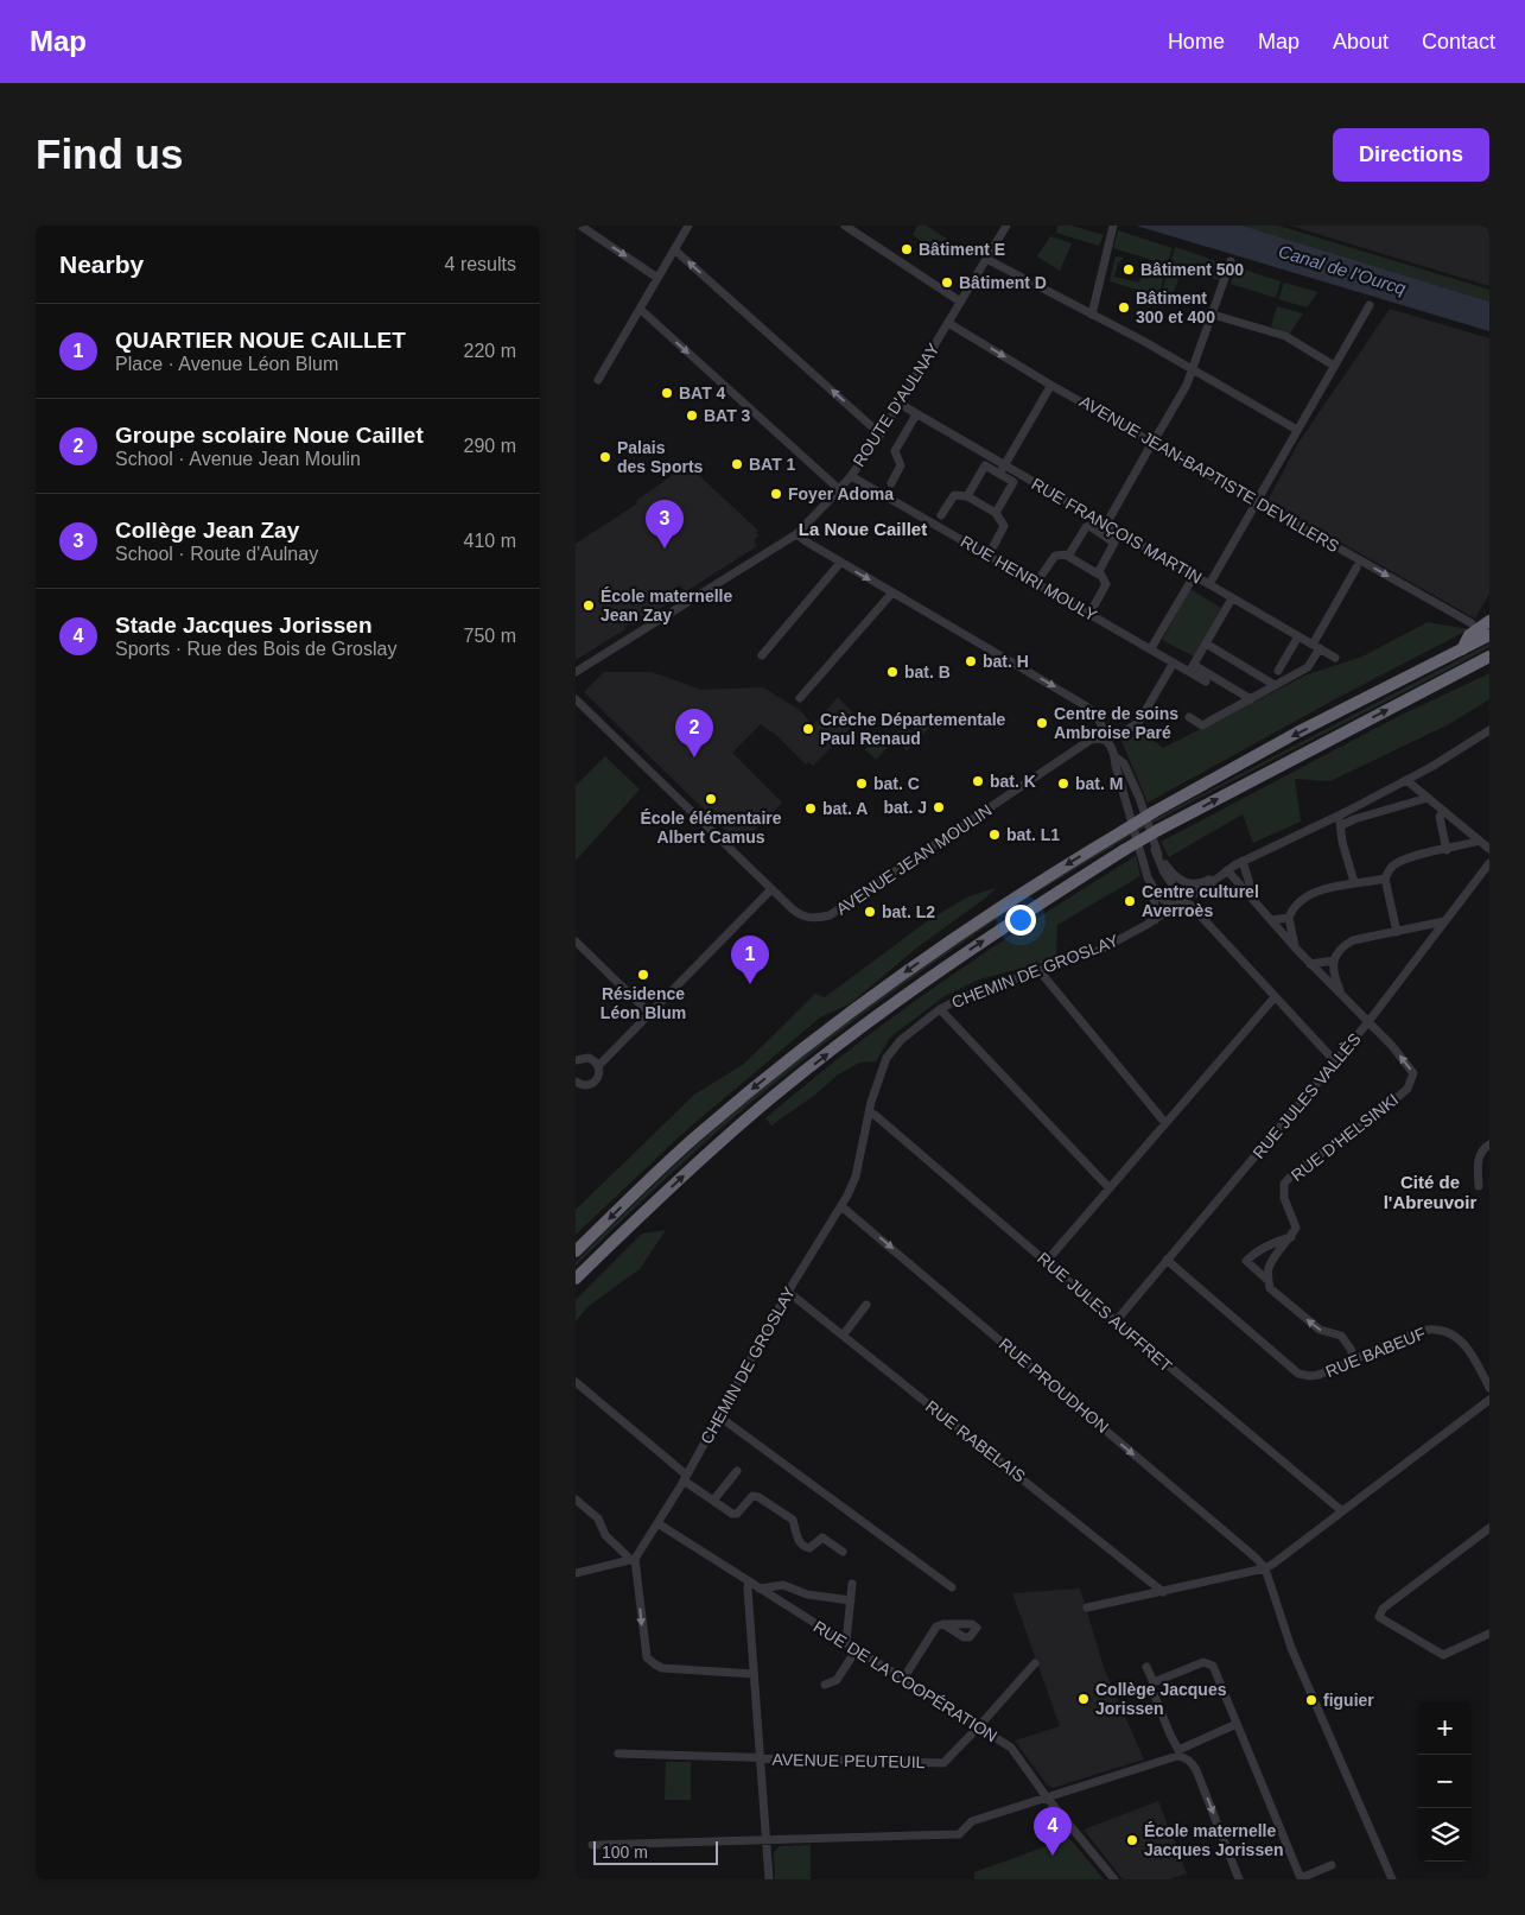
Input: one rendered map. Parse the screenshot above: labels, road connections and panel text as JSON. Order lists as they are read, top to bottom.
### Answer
{
  "streets": {
    "street": [
      "ROUTE D'AULNAY",
      "AVENUE JEAN-BAPTISTE DEVILLERS",
      "RUE FRANÇOIS MARTIN",
      "RUE HENRI MOULY",
      "AVENUE JEAN MOULIN",
      "CHEMIN DE GROSLAY",
      "RUE JULES VALLÈS",
      "RUE D'HELSINKI",
      "RUE JULES AUFFRET",
      "RUE BABEUF",
      "RUE PROUDHON",
      "RUE RABELAIS",
      "RUE DE LA COOPÉRATION",
      "AVENUE PEUTEUIL"
    ]
  },
  "crossings": [
    ["ROUTE D'AULNAY", "AVENUE JEAN-BAPTISTE DEVILLERS"],
    ["ROUTE D'AULNAY", "RUE FRANÇOIS MARTIN"],
    ["ROUTE D'AULNAY", "RUE HENRI MOULY"],
    ["CHEMIN DE GROSLAY", "RUE JULES AUFFRET"],
    ["CHEMIN DE GROSLAY", "RUE PROUDHON"],
    ["CHEMIN DE GROSLAY", "RUE RABELAIS"],
    ["CHEMIN DE GROSLAY", "RUE DE LA COOPÉRATION"],
    ["RUE JULES VALLÈS", "RUE D'HELSINKI"],
    ["RUE JULES VALLÈS", "RUE JULES AUFFRET"],
    ["RUE JULES VALLÈS", "RUE BABEUF"],
    ["RUE DE LA COOPÉRATION", "AVENUE PEUTEUIL"]
  ],
  "one_way": ["AVENUE JEAN-BAPTISTE DEVILLERS", "RUE PROUDHON"],
  "districts": ["La Noue Caillet", "Cité de l'Abreuvoir"],
  "water": ["Canal de l'Ourcq"],
  "places": [
    "Bâtiment E",
    "Bâtiment 500",
    "Bâtiment D",
    "Bâtiment 300 et 400",
    "BAT 4",
    "BAT 3",
    "Palais des Sports",
    "BAT 1",
    "Foyer Adoma",
    "École maternelle Jean Zay",
    "bat. H",
    "bat. B",
    "Centre de soins Ambroise Paré",
    "Crèche Départementale Paul Renaud",
    "bat. K",
    "bat. C",
    "bat. M",
    "École élémentaire Albert Camus",
    "bat. J",
    "bat. A",
    "bat. L1",
    "Centre culturel Averroès",
    "bat. L2",
    "Résidence Léon Blum",
    "Collège Jacques Jorissen",
    "figuier",
    "École maternelle Jacques Jorissen"
  ],
  "scale_bar": "100 m",
  "page": {
    "header": "Map",
    "nav": [
      "Home",
      "Map",
      "About",
      "Contact"
    ],
    "buttons": "Directions",
    "title": "Find us",
    "heading": ["Nearby", "4 results"],
    "list": [
      {
        "mark": "1",
        "name": "QUARTIER NOUE CAILLET",
        "note": "Place · Avenue Léon Blum",
        "value": "220 m"
      },
      {
        "mark": "2",
        "name": "Groupe scolaire Noue Caillet",
        "note": "School · Avenue Jean Moulin",
        "value": "290 m"
      },
      {
        "mark": "3",
        "name": "Collège Jean Zay",
        "note": "School · Route d'Aulnay",
        "value": "410 m"
      },
      {
        "mark": "4",
        "name": "Stade Jacques Jorissen",
        "note": "Sports · Rue des Bois de Groslay",
        "value": "750 m"
      }
    ],
    "pins": [
      "3",
      "2",
      "1",
      "4"
    ],
    "map_buttons": ["+", "−"],
    "scale": "100 m"
  }
}
